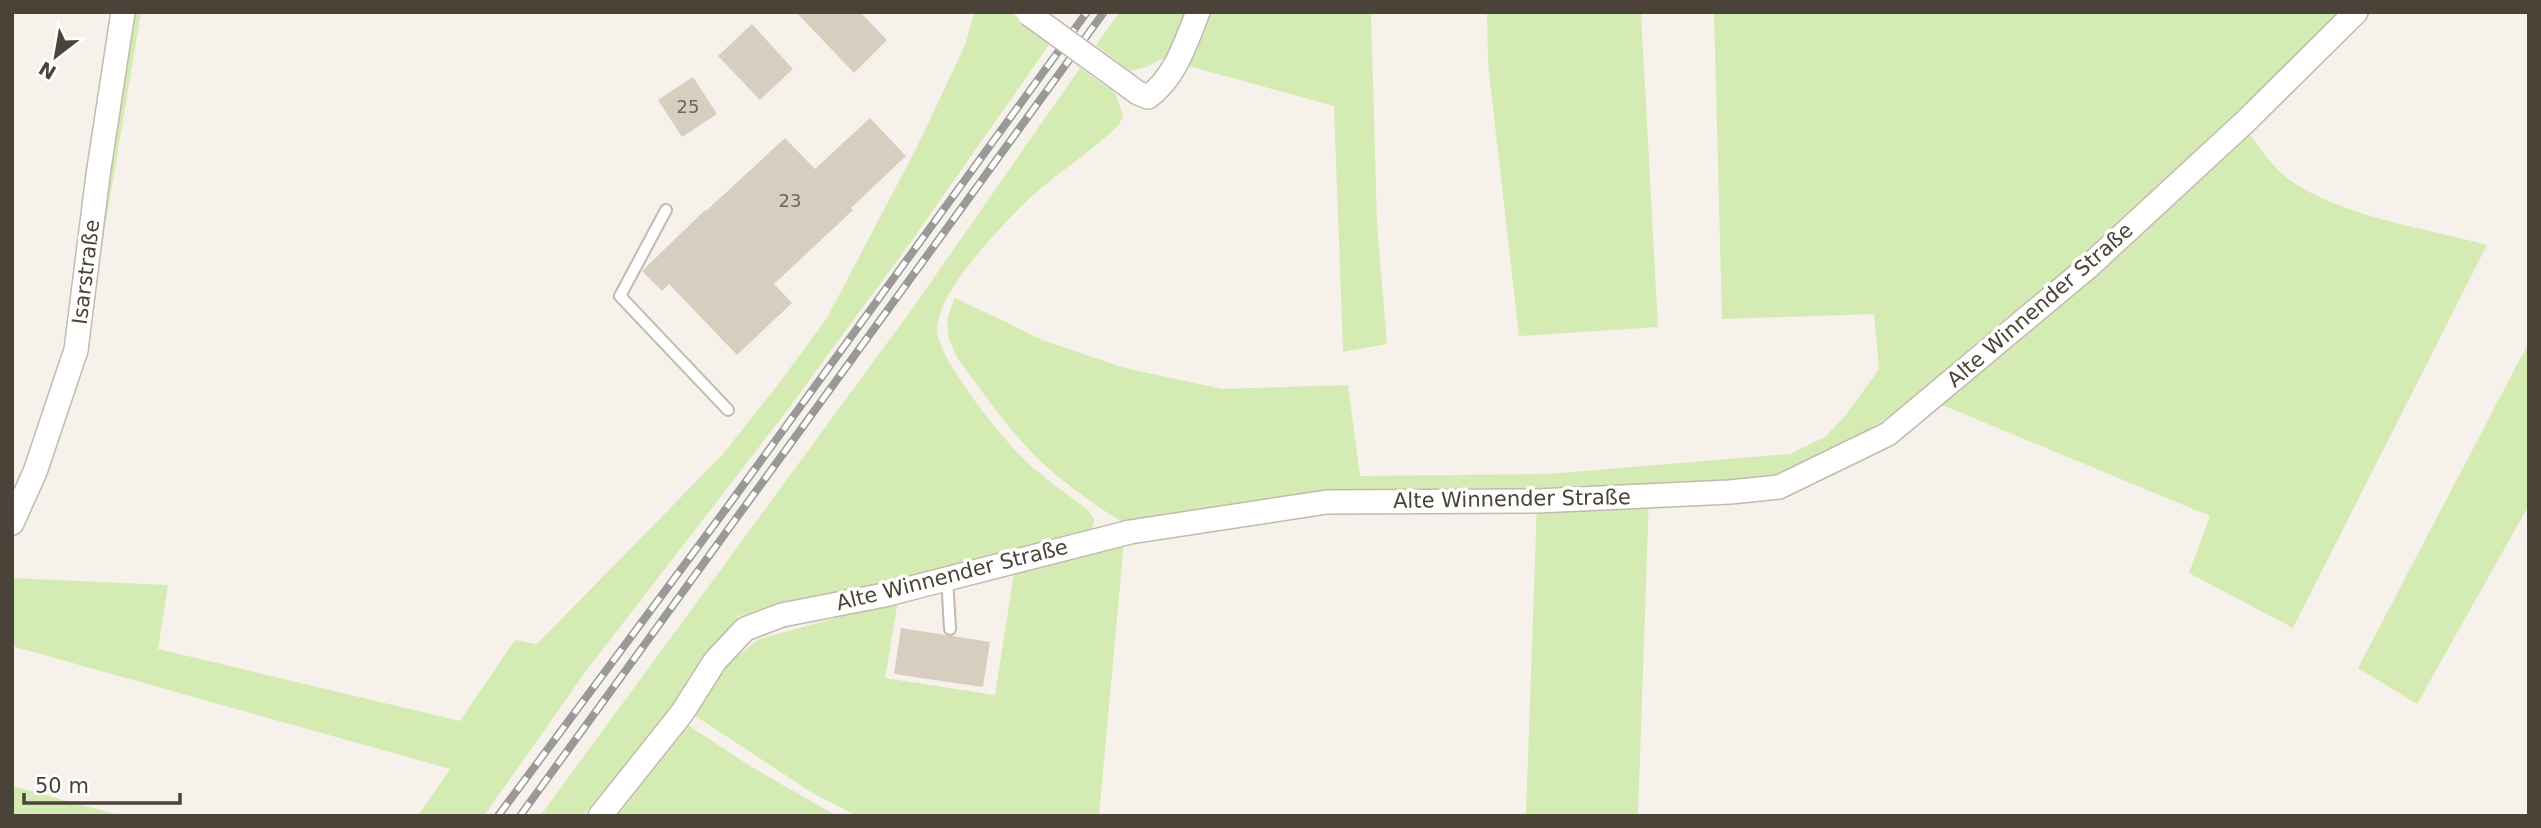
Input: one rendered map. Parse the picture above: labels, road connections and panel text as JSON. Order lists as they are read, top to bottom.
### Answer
{
  "streets": {
    "street": ["Isarstraße", "Alte Winnender Straße"]
  },
  "house_numbers": ["25", "23"],
  "scale_bar": "50 m",
  "north": "bottom left"
}
